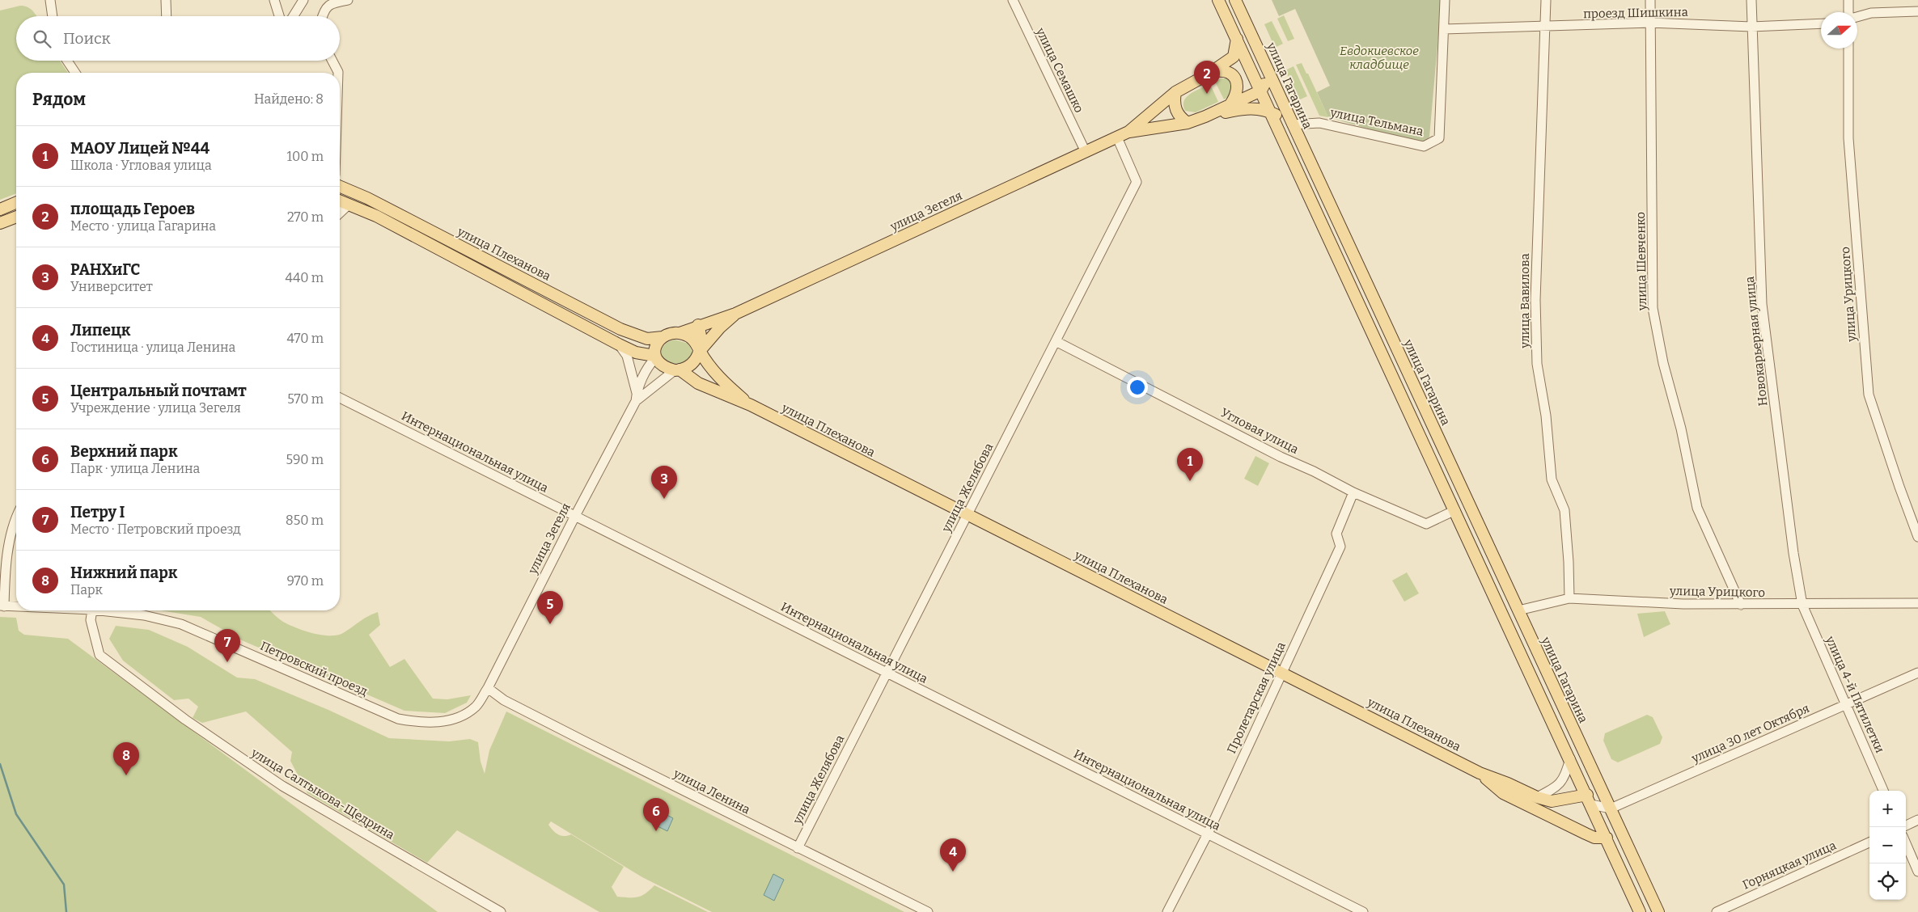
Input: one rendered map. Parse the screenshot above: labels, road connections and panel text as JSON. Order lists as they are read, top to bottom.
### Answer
{
  "streets": {
    "main road": ["улица Гагарина", "улица Зегеля", "улица Плеханова"],
    "street": [
      "проезд Шишкина",
      "улица Семашко",
      "улица Тельмана",
      "улица Шевченко",
      "улица Урицкого",
      "улица Вавилова",
      "Новокарьерная улица",
      "Угловая улица",
      "Интернациональная улица",
      "улица Желябова",
      "Петровский проезд",
      "улица 4-й Пятилетки",
      "Пролетарская улица",
      "улица 30 лет Октября",
      "улица Ленина",
      "улица Салтыкова-Щедрина",
      "Горняцкая улица"
    ]
  },
  "crossings": [
    ["проезд Шишкина", "улица Тельмана"],
    ["проезд Шишкина", "улица Шевченко"],
    ["проезд Шишкина", "улица Вавилова"],
    ["проезд Шишкина", "Новокарьерная улица"],
    ["улица Семашко", "улица Зегеля"],
    ["улица Гагарина", "улица Тельмана"],
    ["улица Гагарина", "улица Урицкого"],
    ["улица Гагарина", "улица 30 лет Октября"],
    ["улица Зегеля", "улица Плеханова"],
    ["улица Зегеля", "Интернациональная улица"],
    ["улица Зегеля", "улица Желябова"],
    ["улица Зегеля", "Петровский проезд"],
    ["улица Зегеля", "улица Ленина"],
    ["улица Плеханова", "улица Желябова"],
    ["улица Плеханова", "Пролетарская улица"],
    ["улица Шевченко", "улица Урицкого"],
    ["улица Урицкого", "улица Вавилова"],
    ["улица Урицкого", "Новокарьерная улица"],
    ["улица Урицкого", "улица 4-й Пятилетки"],
    ["Новокарьерная улица", "улица 4-й Пятилетки"],
    ["Угловая улица", "улица Желябова"],
    ["Угловая улица", "Пролетарская улица"],
    ["Интернациональная улица", "улица Желябова"],
    ["Интернациональная улица", "Пролетарская улица"],
    ["улица Желябова", "улица Ленина"],
    ["Петровский проезд", "улица Ленина"],
    ["улица 4-й Пятилетки", "улица 30 лет Октября"]
  ],
  "parks": ["Евдокиевское кладбище"],
  "north": "right",
  "page": {
    "search": "Поиск",
    "pins": [
      "2",
      "1",
      "3",
      "5",
      "7",
      "8",
      "6",
      "4"
    ],
    "heading": ["Рядом", "Найдено: 8"],
    "list": [
      {
        "mark": "1",
        "name": "МАОУ Лицей №44",
        "note": "Школа · Угловая улица",
        "value": "100 m"
      },
      {
        "mark": "2",
        "name": "площадь Героев",
        "note": "Место · улица Гагарина",
        "value": "270 m"
      },
      {
        "mark": "3",
        "name": "РАНХиГС",
        "note": "Университет",
        "value": "440 m"
      },
      {
        "mark": "4",
        "name": "Липецк",
        "note": "Гостиница · улица Ленина",
        "value": "470 m"
      },
      {
        "mark": "5",
        "name": "Центральный почтамт",
        "note": "Учреждение · улица Зегеля",
        "value": "570 m"
      },
      {
        "mark": "6",
        "name": "Верхний парк",
        "note": "Парк · улица Ленина",
        "value": "590 m"
      },
      {
        "mark": "7",
        "name": "Петру I",
        "note": "Место · Петровский проезд",
        "value": "850 m"
      },
      {
        "mark": "8",
        "name": "Нижний парк",
        "note": "Парк",
        "value": "970 m"
      }
    ],
    "map_buttons": ["+", "−"]
  }
}
